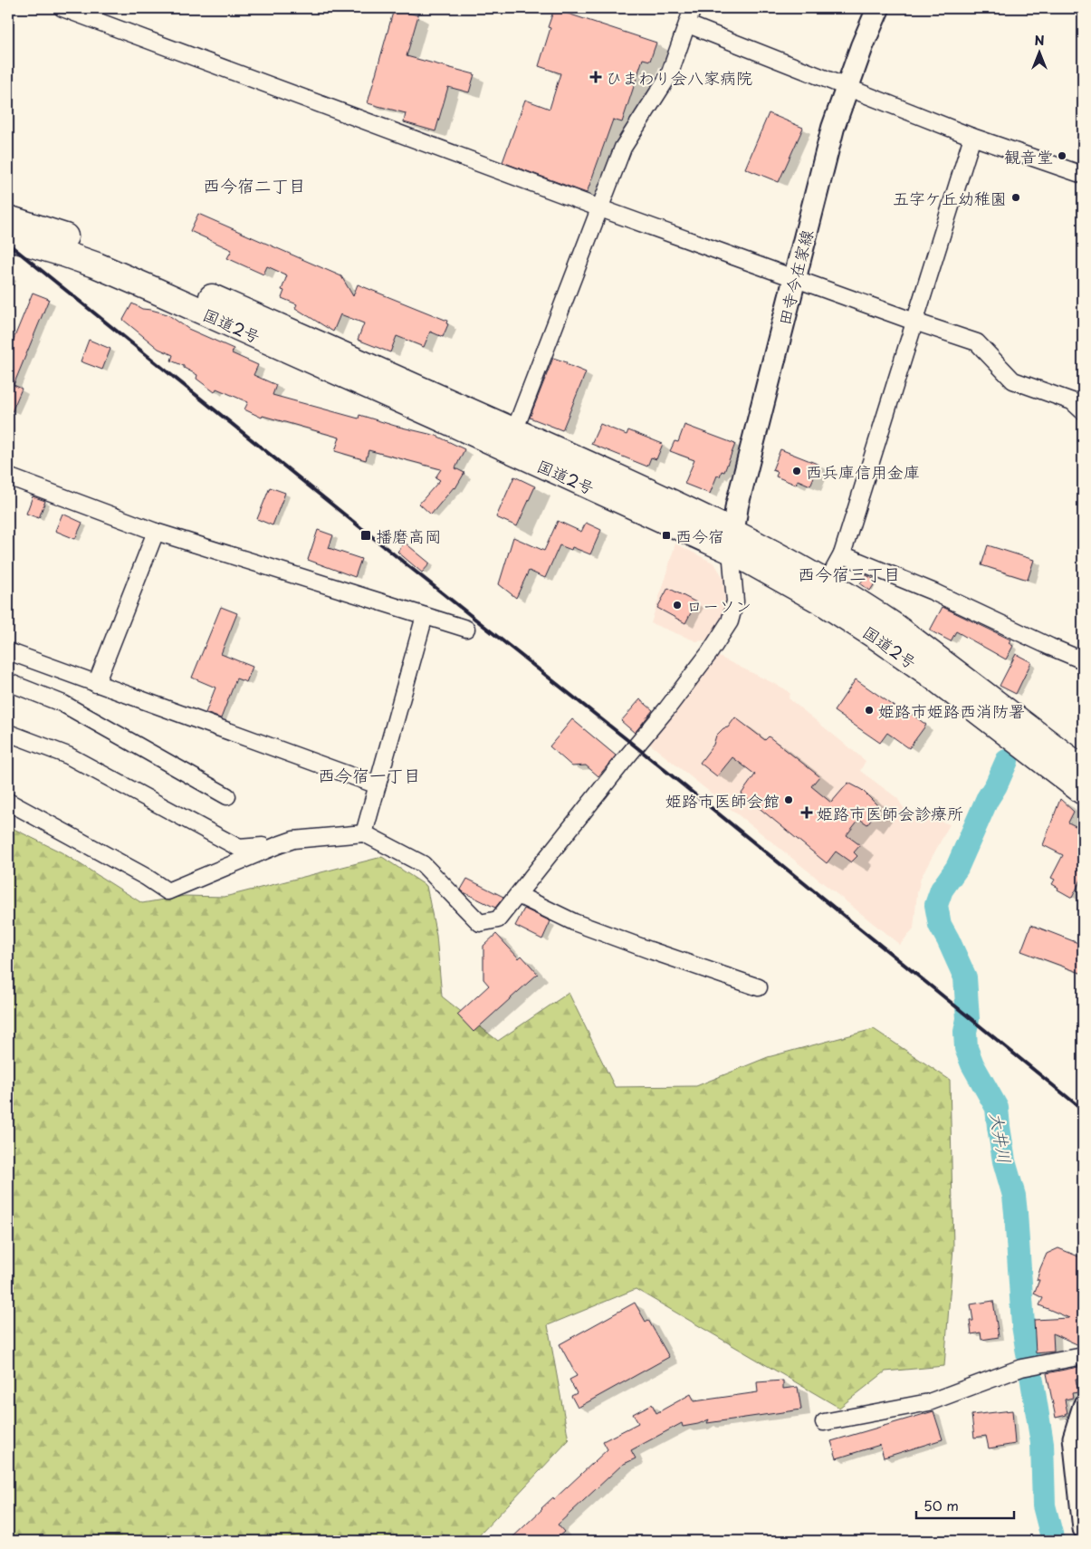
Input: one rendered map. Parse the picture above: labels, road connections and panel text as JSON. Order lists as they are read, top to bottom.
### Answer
{
  "streets": {
    "highway": ["国道2号"],
    "main road": ["田寺今在家線"]
  },
  "crossings": [
    ["田寺今在家線", "国道2号"]
  ],
  "districts": ["西今宿二丁目", "西今宿三丁目", "西今宿一丁目"],
  "water": ["大井川"],
  "places": {
    "health": ["ひまわり会八家病院", "姫路市医師会診療所"],
    "other": [
      "観音堂",
      "五字ケ丘幼稚園",
      "西兵庫信用金庫",
      "ローソン",
      "姫路市姫路西消防署",
      "姫路市医師会館"
    ],
    "transit": ["播磨高岡", "西今宿"]
  },
  "scale_bar": "50 m",
  "north": "top"
}
